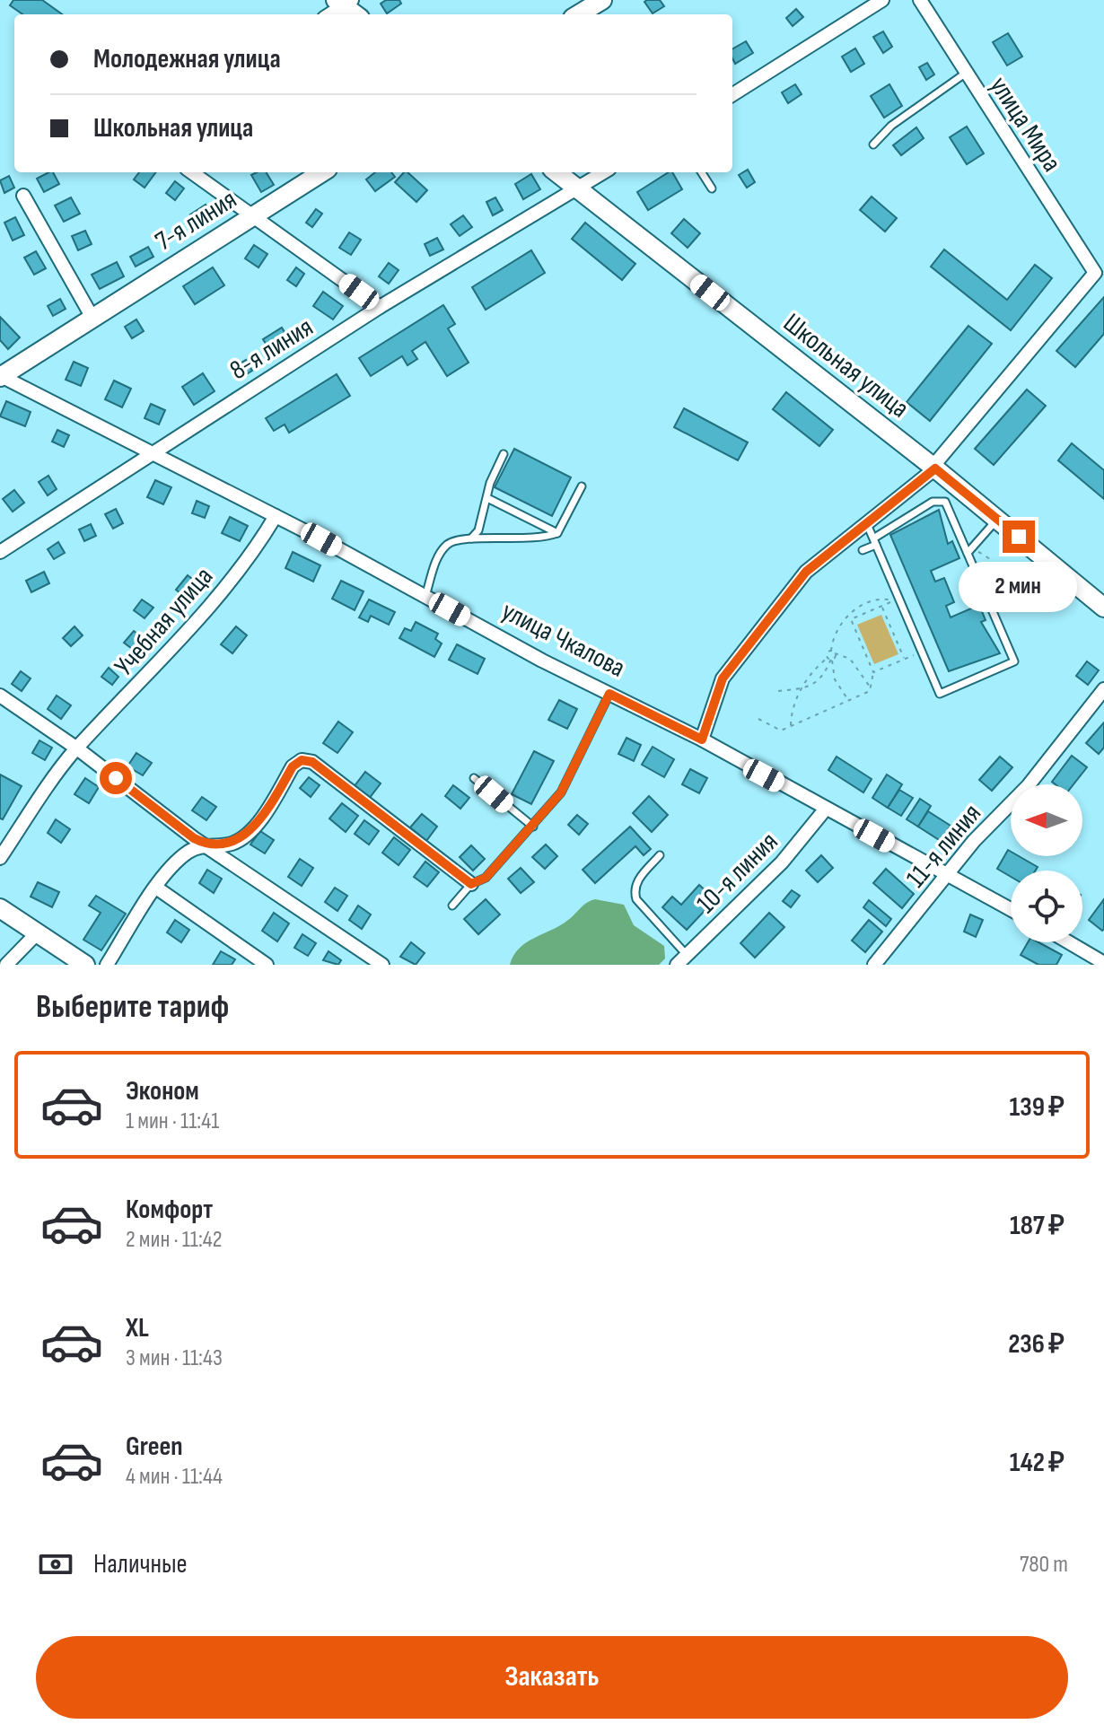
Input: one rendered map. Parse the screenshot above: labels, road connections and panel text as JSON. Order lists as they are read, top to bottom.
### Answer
{
  "streets": {
    "street": [
      "улица Мира",
      "7-я линия",
      "8-я линия",
      "Школьная улица",
      "Учебная улица",
      "улица Чкалова",
      "11-я линия",
      "10-я линия"
    ]
  },
  "crossings": [
    ["улица Мира", "Школьная улица"],
    ["7-я линия", "улица Чкалова"],
    ["8-я линия", "Школьная улица"],
    ["8-я линия", "улица Чкалова"],
    ["Учебная улица", "улица Чкалова"],
    ["улица Чкалова", "11-я линия"],
    ["улица Чкалова", "10-я линия"]
  ],
  "north": "left",
  "page": {
    "banner": ["Молодежная улица", "Школьная улица"],
    "bubble": "2 мин",
    "heading": "Выберите тариф",
    "list": [
      {
        "name": "Эконом",
        "note": "1 мин · 11:41",
        "value": "139 ₽"
      },
      {
        "name": "Комфорт",
        "note": "2 мин · 11:42",
        "value": "187 ₽"
      },
      {
        "name": "XL",
        "note": "3 мин · 11:43",
        "value": "236 ₽"
      },
      {
        "name": "Green",
        "note": "4 мин · 11:44",
        "value": "142 ₽"
      }
    ],
    "pay": ["Наличные", "780 m"],
    "buttons": "Заказать"
  }
}
